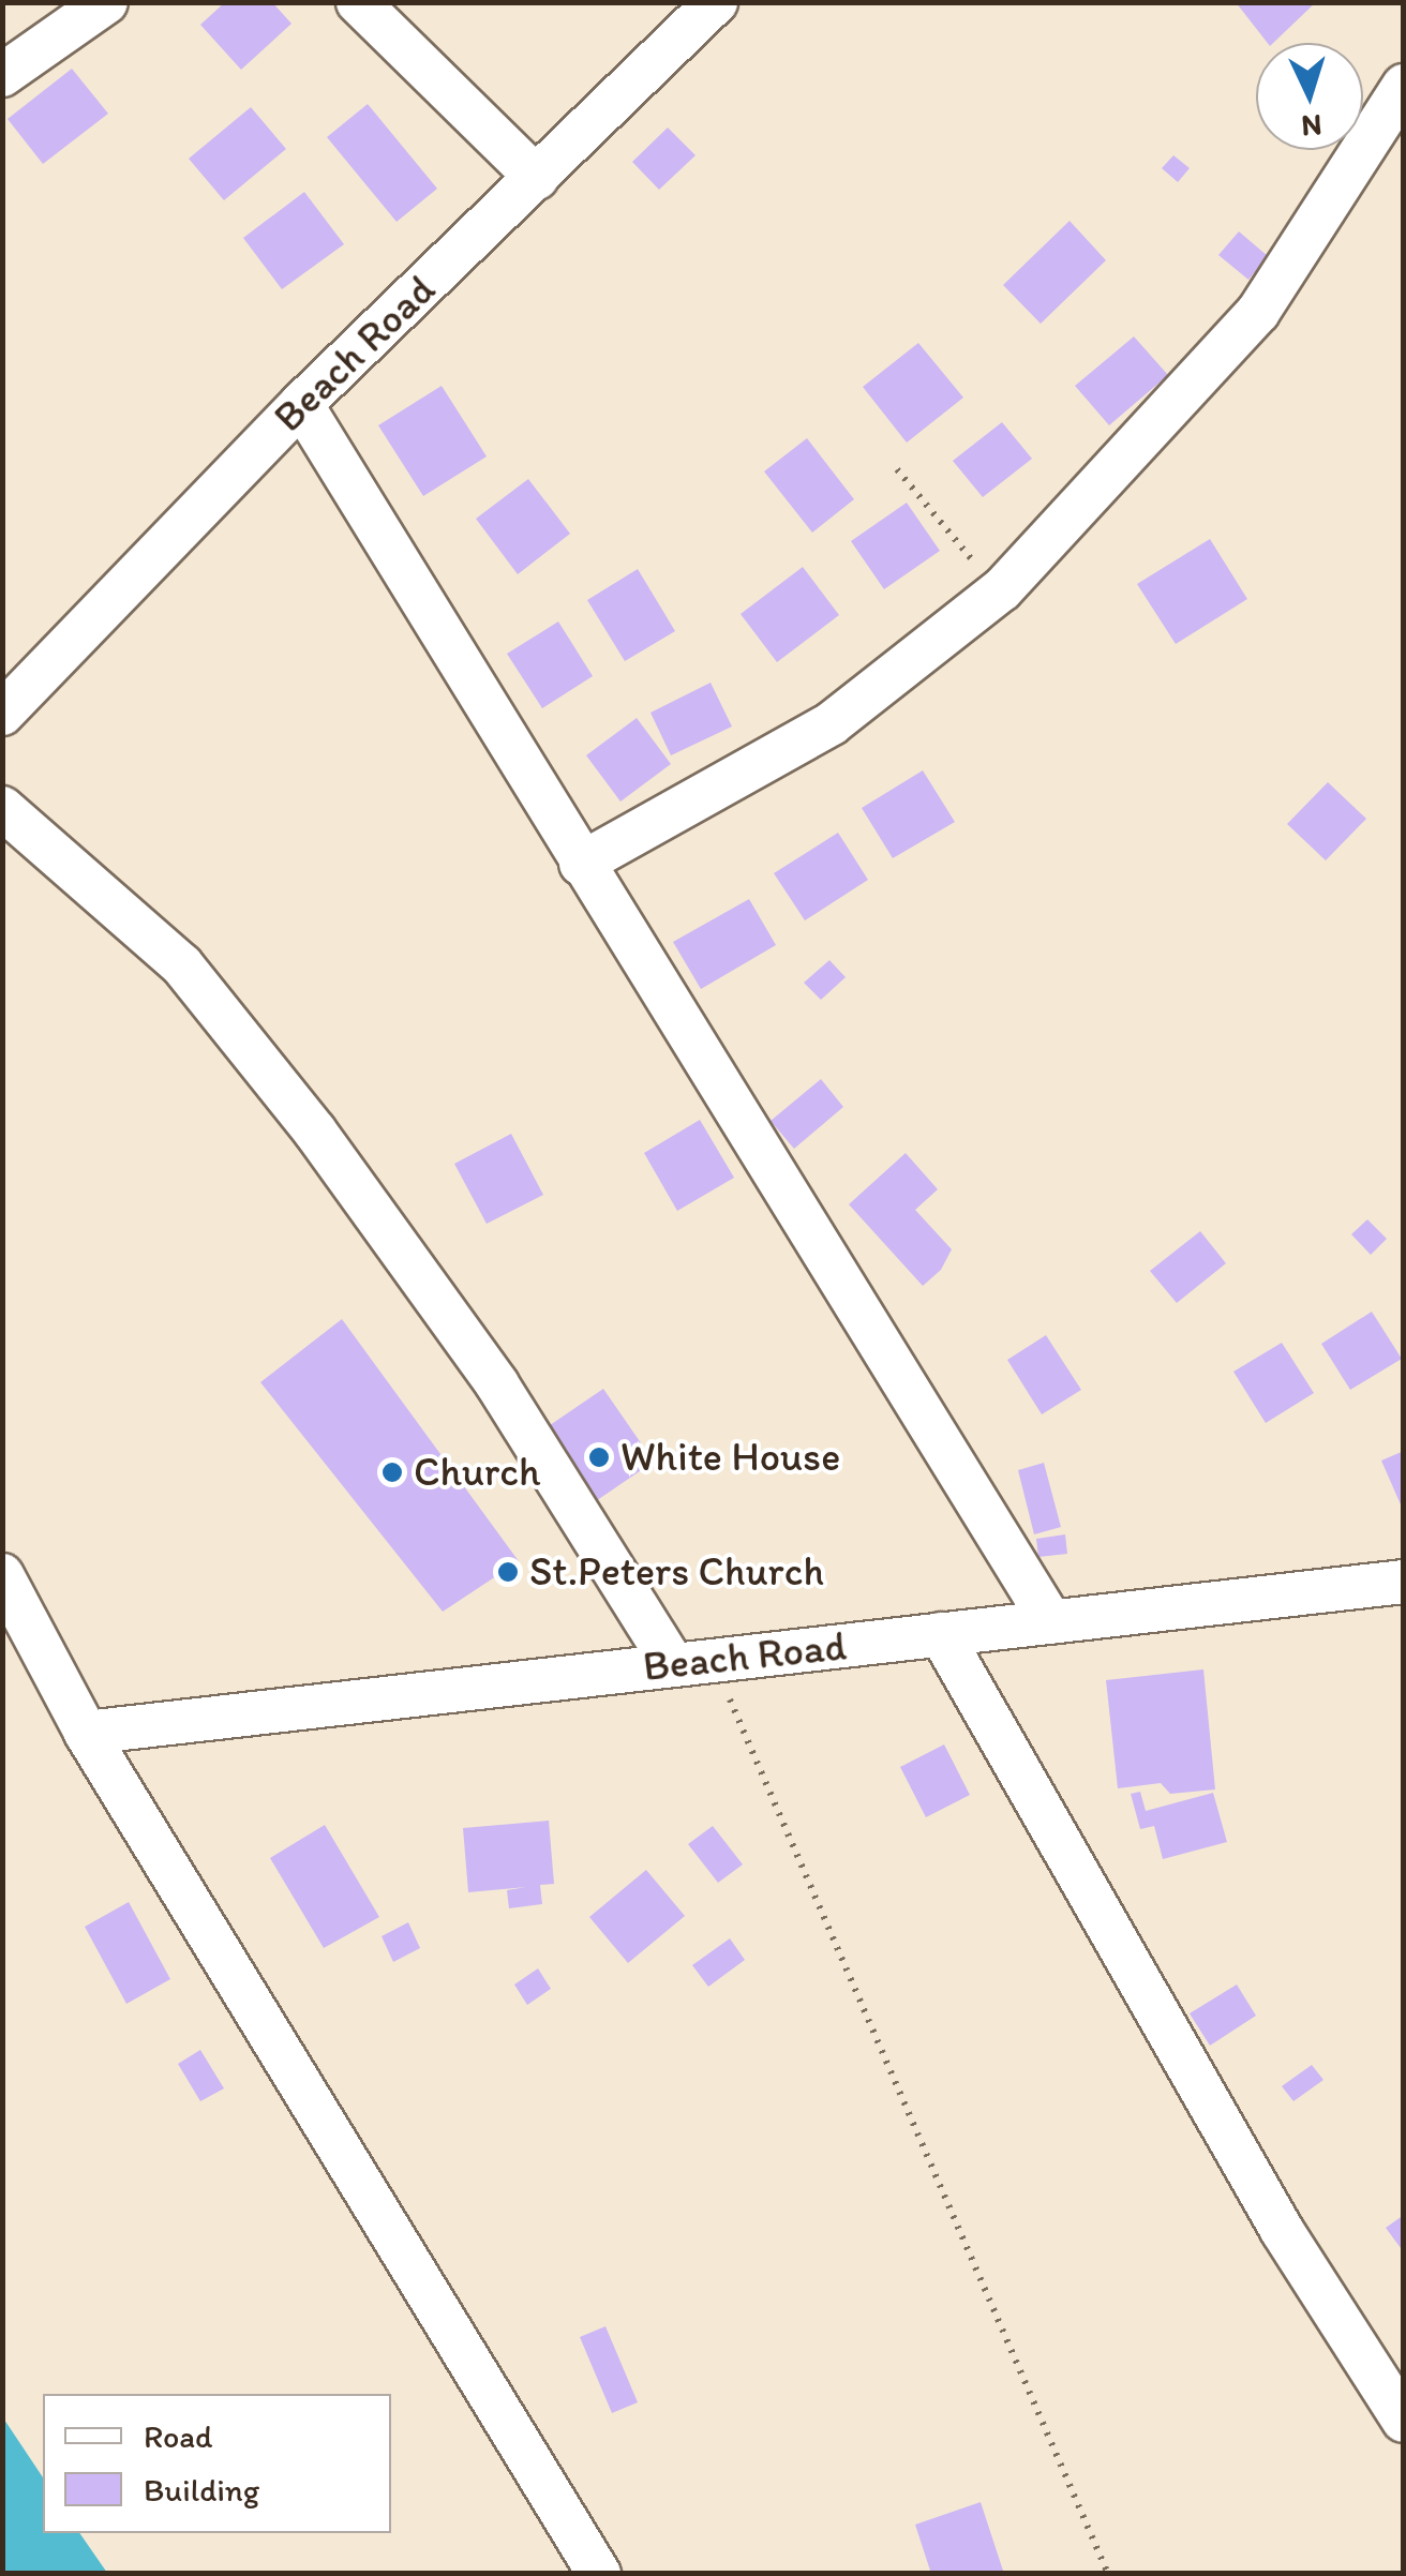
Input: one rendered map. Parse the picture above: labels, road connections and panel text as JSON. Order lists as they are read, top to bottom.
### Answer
{
  "streets": {
    "street": ["Beach Road"]
  },
  "places": ["White House", "Church", "St.Peters Church"],
  "legend": ["Road", "Building"],
  "north": "bottom"
}
